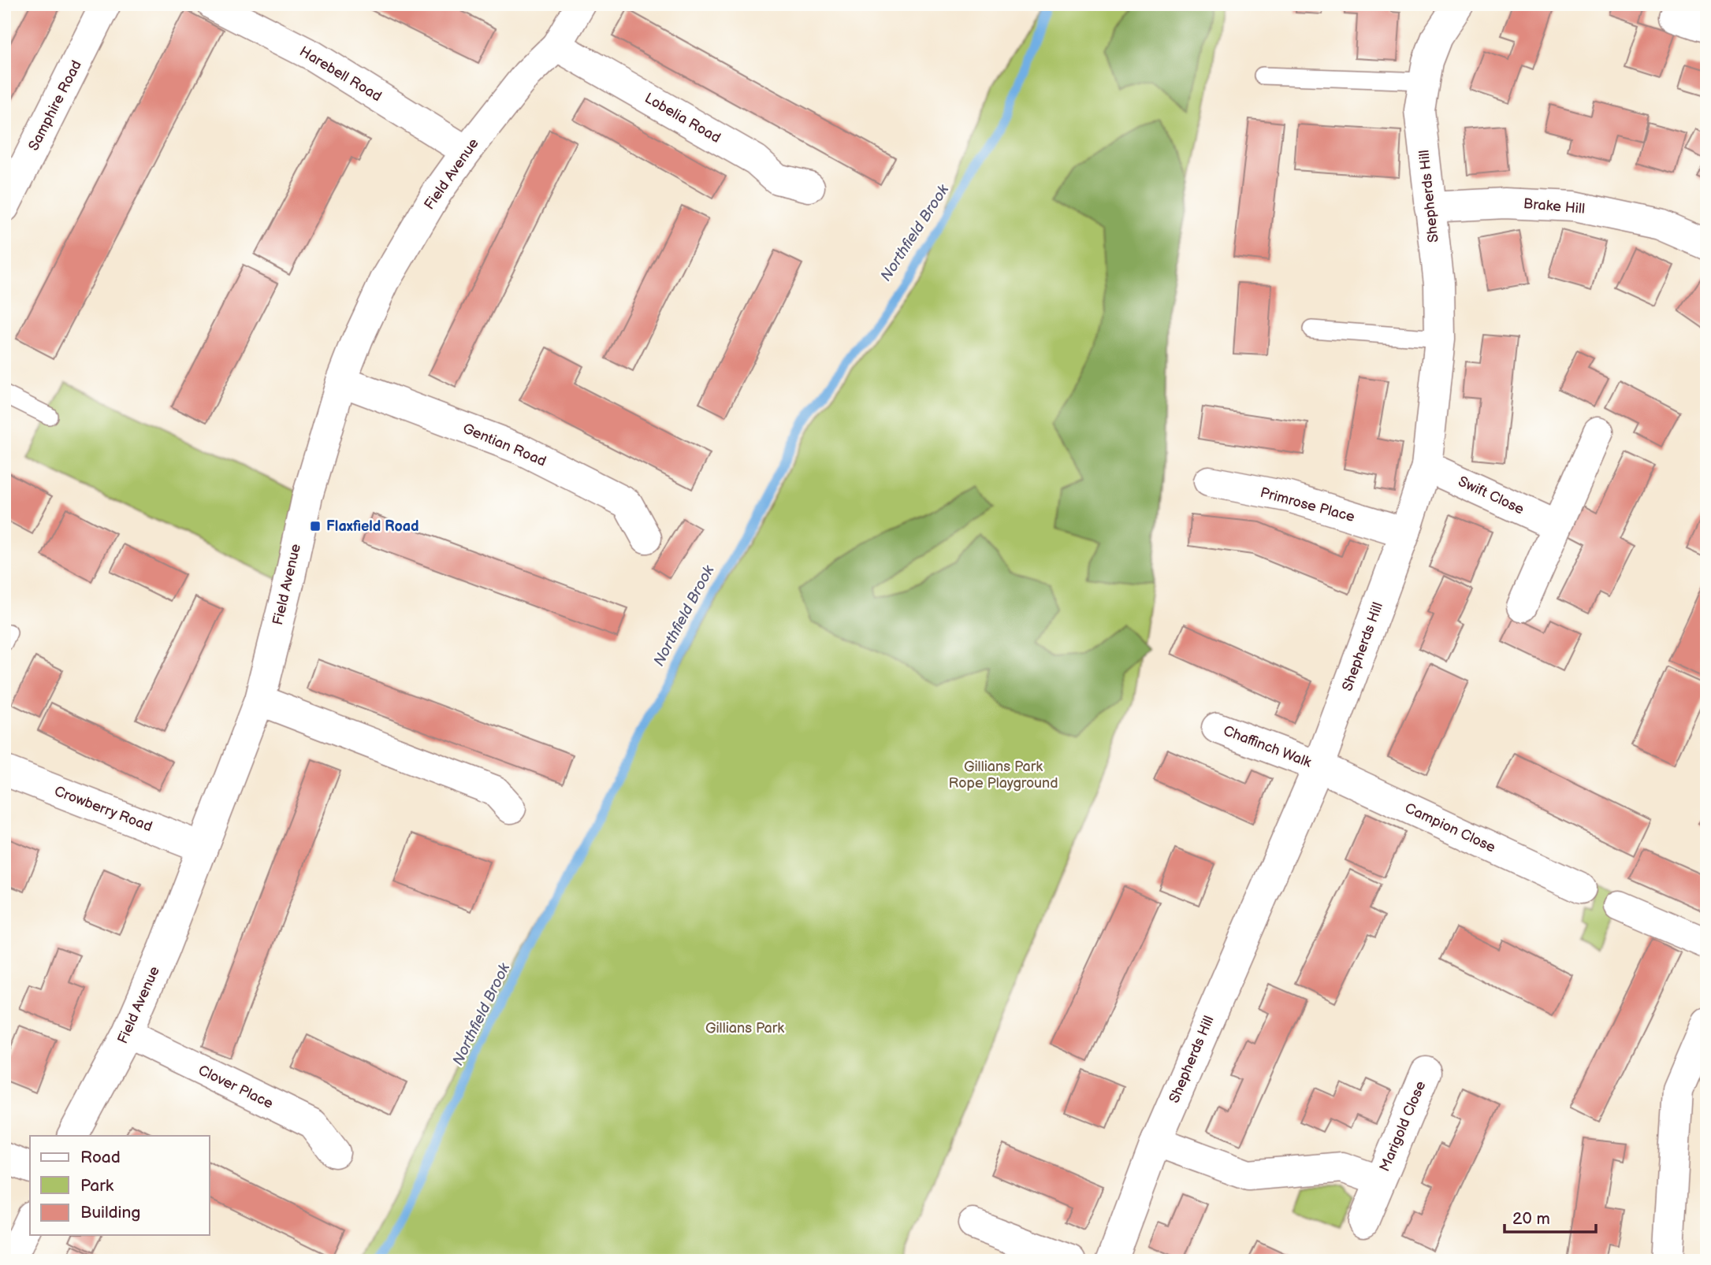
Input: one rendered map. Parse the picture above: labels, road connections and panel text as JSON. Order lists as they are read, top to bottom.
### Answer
{
  "streets": {
    "street": [
      "Harebell Road",
      "Samphire Road",
      "Lobelia Road",
      "Field Avenue",
      "Shepherds Hill",
      "Brake Hill",
      "Gentian Road",
      "Swift Close",
      "Primrose Place",
      "Chaffinch Walk",
      "Crowberry Road",
      "Campion Close",
      "Clover Place",
      "Marigold Close"
    ]
  },
  "crossings": [
    ["Harebell Road", "Field Avenue"],
    ["Lobelia Road", "Field Avenue"],
    ["Field Avenue", "Gentian Road"],
    ["Field Avenue", "Crowberry Road"],
    ["Field Avenue", "Clover Place"],
    ["Shepherds Hill", "Brake Hill"],
    ["Shepherds Hill", "Swift Close"],
    ["Shepherds Hill", "Primrose Place"],
    ["Shepherds Hill", "Chaffinch Walk"],
    ["Shepherds Hill", "Campion Close"],
    ["Shepherds Hill", "Marigold Close"],
    ["Chaffinch Walk", "Campion Close"]
  ],
  "water": ["Northfield Brook"],
  "parks": ["Gillians Park Rope Playground", "Gillians Park"],
  "places": {
    "transit": ["Flaxfield Road"]
  },
  "legend": ["Road", "Park", "Building"],
  "scale_bar": "20 m"
}
